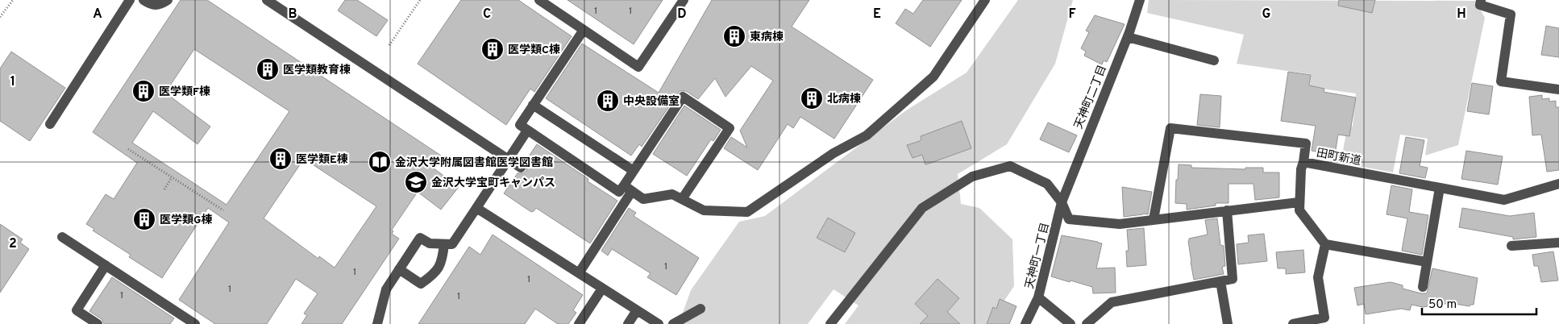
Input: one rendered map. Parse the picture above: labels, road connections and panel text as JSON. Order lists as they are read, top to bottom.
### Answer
{
  "streets": {
    "street": ["天神町二丁目", "田町新道", "天神町一丁目"]
  },
  "crossings": [
    ["天神町二丁目", "天神町一丁目"]
  ],
  "places": {
    "building": [
      "東病棟",
      "医学類C棟",
      "医学類教育棟",
      "医学類F棟",
      "北病棟",
      "中央設備室",
      "医学類E棟",
      "医学類G棟"
    ],
    "library": ["金沢大学附属図書館医学図書館"],
    "school or university": ["金沢大学宝町キャンパス"]
  },
  "house_numbers": [
    "1",
    "1",
    "1",
    "1",
    "1",
    "1",
    "1",
    "1"
  ],
  "scale_bar": "50 m",
  "grid": {
    "columns": [
      "A",
      "B",
      "C",
      "D",
      "E",
      "F",
      "G",
      "H"
    ],
    "rows": ["1", "2"]
  }
}
